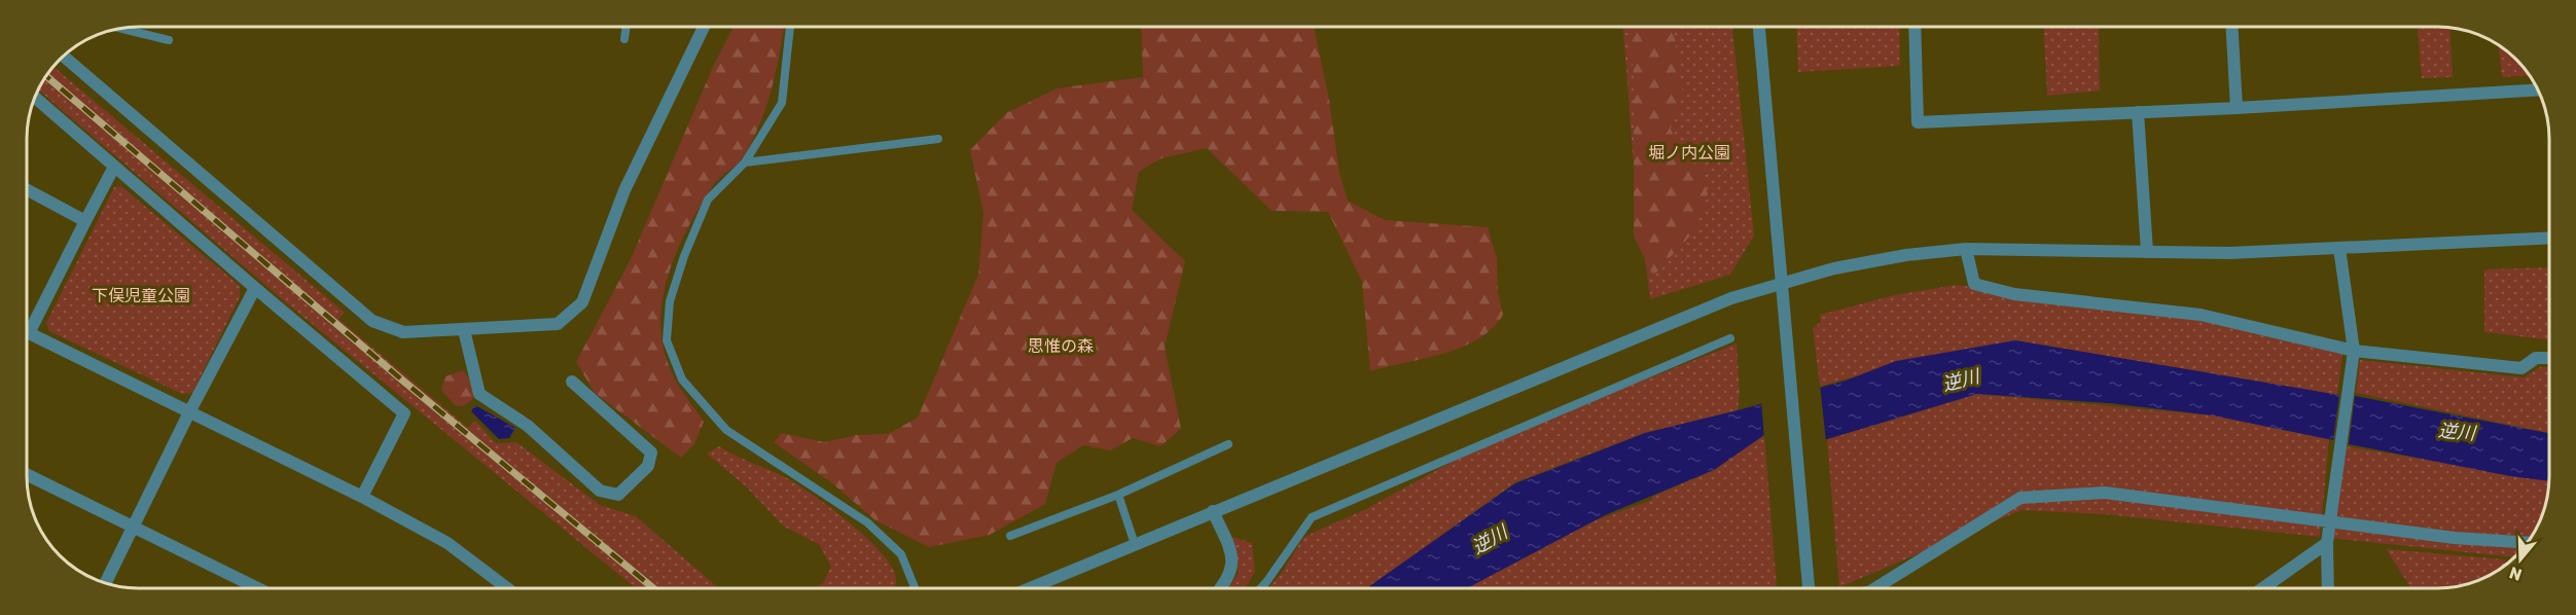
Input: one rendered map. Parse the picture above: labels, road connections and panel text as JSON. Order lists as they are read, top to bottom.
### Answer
{
  "water": ["逆川"],
  "parks": ["堀ノ内公園", "下俣児童公園", "思惟の森"],
  "north": "bottom"
}
